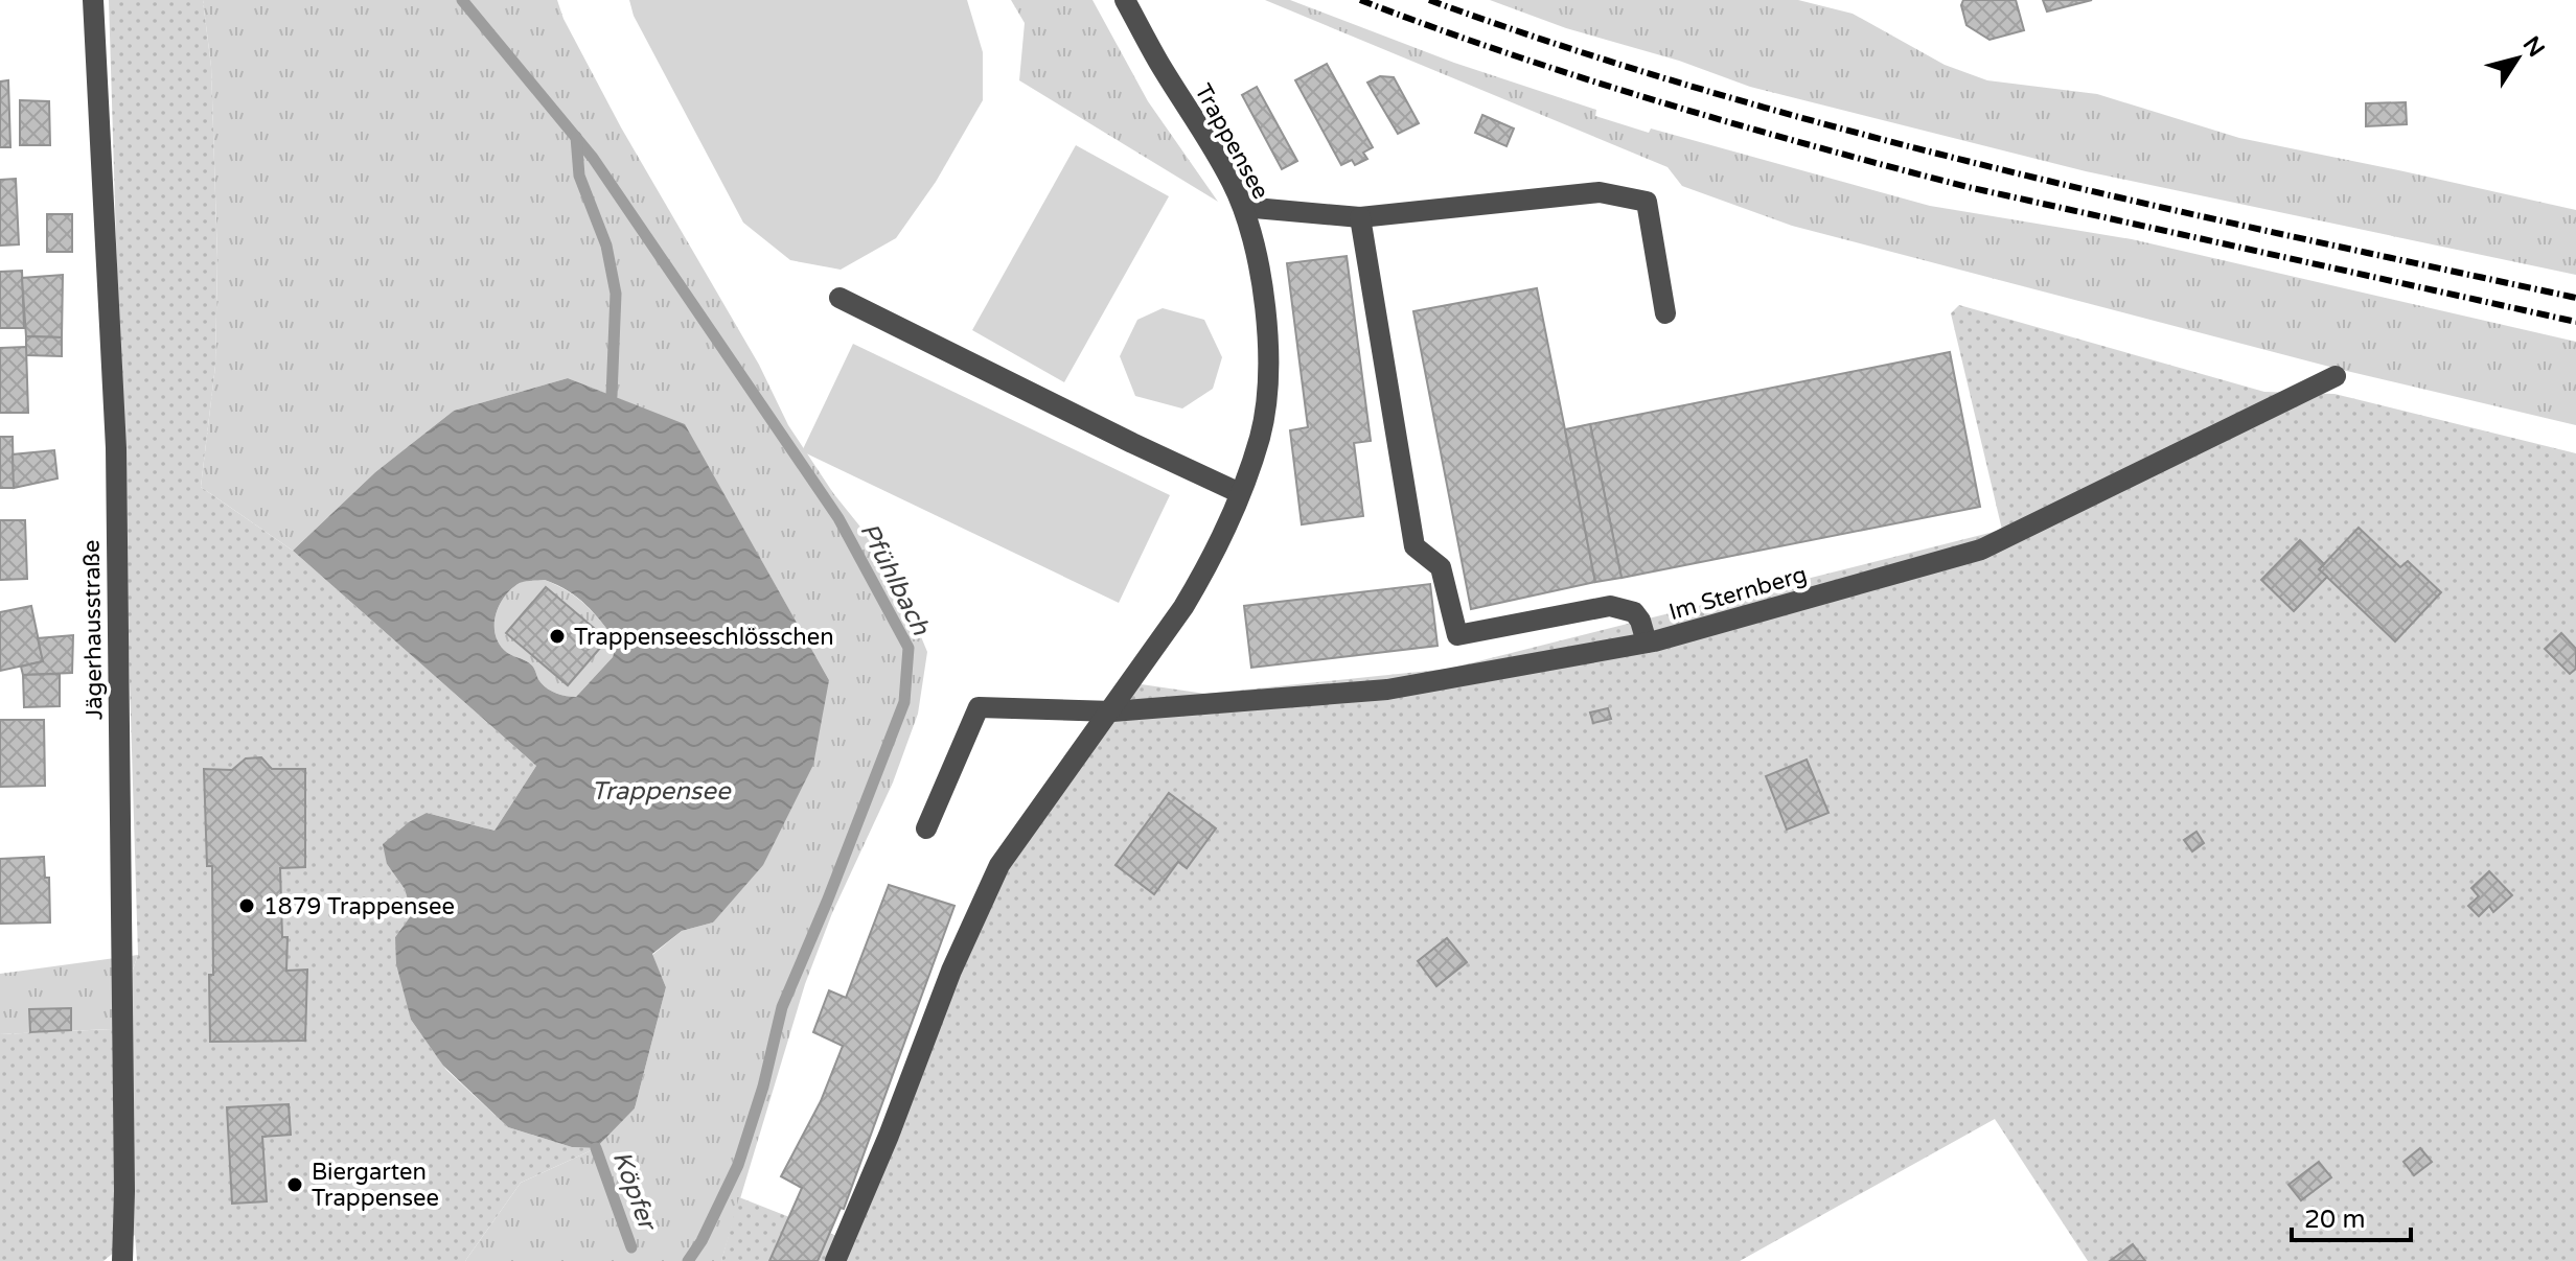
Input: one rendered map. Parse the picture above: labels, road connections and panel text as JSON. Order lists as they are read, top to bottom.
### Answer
{
  "streets": {
    "street": ["Trappensee", "Im Sternberg", "Jägerhausstraße"]
  },
  "crossings": [
    ["Trappensee", "Im Sternberg"]
  ],
  "water": ["Pfühlbach", "Trappensee", "Köpfer"],
  "places": ["Trappenseeschlösschen", "1879 Trappensee", "Biergarten Trappensee"],
  "scale_bar": "20 m",
  "north": "top right"
}
